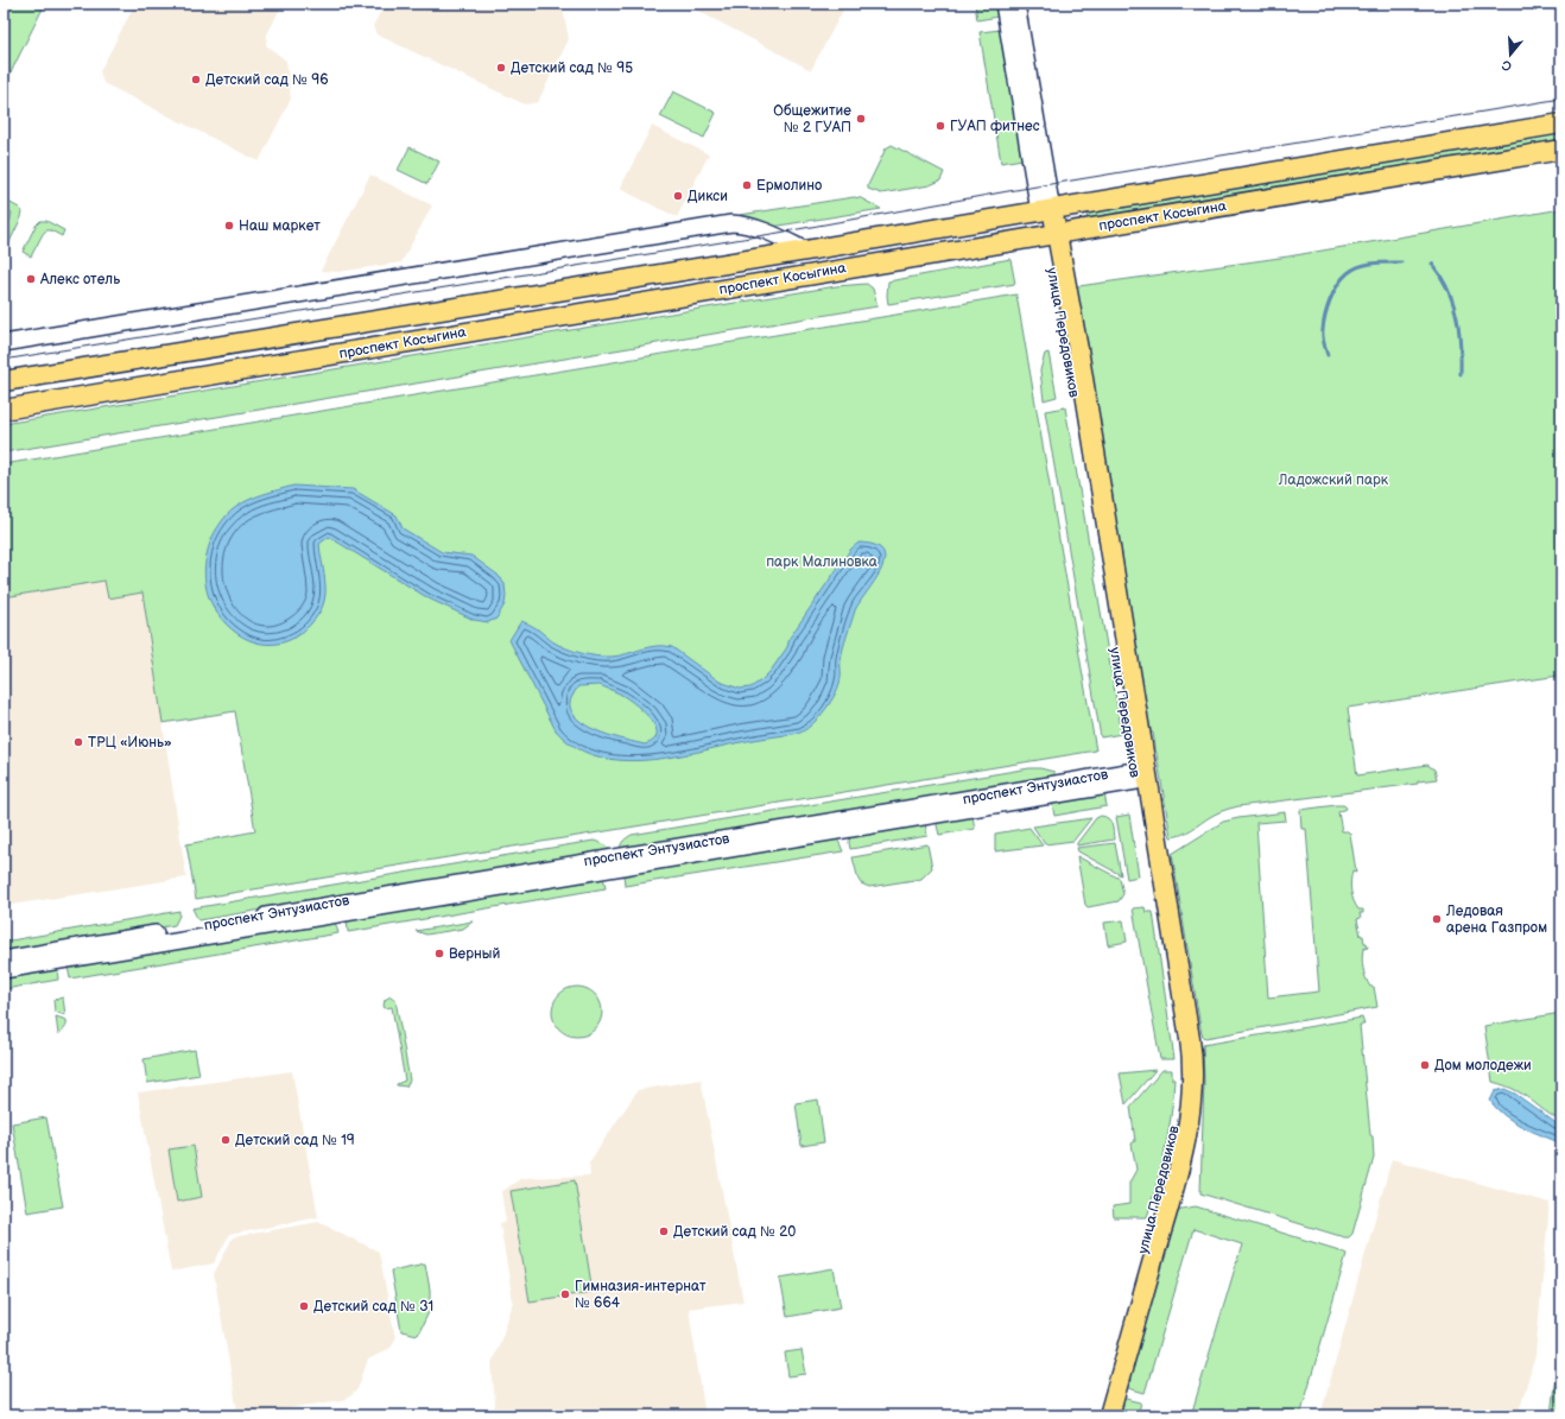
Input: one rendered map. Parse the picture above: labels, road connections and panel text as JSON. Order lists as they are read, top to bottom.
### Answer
{
  "streets": {
    "main road": ["проспект Косыгина", "улица Передовиков"],
    "street": ["проспект Энтузиастов"]
  },
  "crossings": [
    ["проспект Косыгина", "улица Передовиков"],
    ["улица Передовиков", "проспект Энтузиастов"]
  ],
  "parks": ["Ладожский парк", "парк Малиновка"],
  "places": [
    "Детский сад № 95",
    "Детский сад № 96",
    "Общежитие № 2 ГУАП",
    "ГУАП фитнес",
    "Ермолино",
    "Дикси",
    "Наш маркет",
    "Алекс отель",
    "ТРЦ «Июнь»",
    "Ледовая арена Газпром",
    "Верный",
    "Дом молодежи",
    "Детский сад № 19",
    "Детский сад № 20",
    "Гимназия-интернат № 664",
    "Детский сад № 31"
  ],
  "north": "bottom"
}
